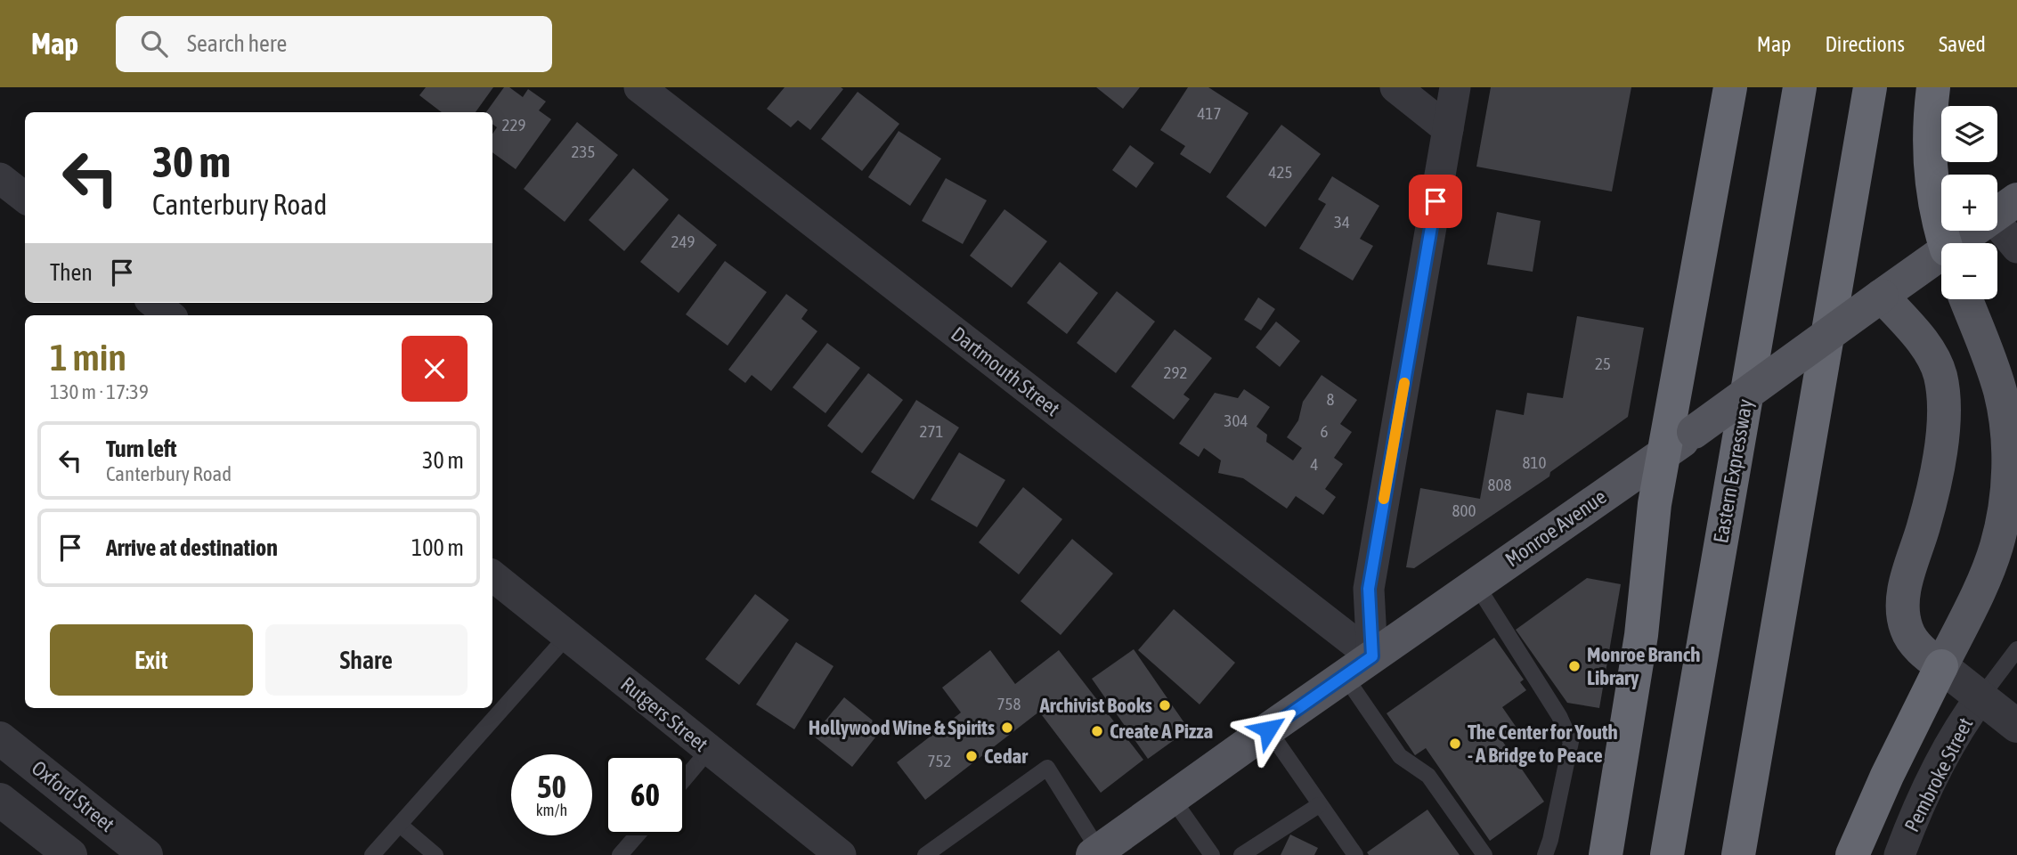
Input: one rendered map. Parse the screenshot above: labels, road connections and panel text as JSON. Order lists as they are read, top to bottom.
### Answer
{
  "streets": {
    "highway": ["Eastern Expressway"],
    "main road": ["Monroe Avenue"],
    "street": [
      "Dartmouth Street",
      "Rutgers Street",
      "Pembroke Street",
      "Oxford Street"
    ]
  },
  "crossings": [
    ["Dartmouth Street", "Monroe Avenue"]
  ],
  "places": [
    "Monroe Branch Library",
    "Archivist Books",
    "Hollywood Wine & Spirits",
    "Create A Pizza",
    "The Center for Youth - A Bridge to Peace",
    "Cedar"
  ],
  "house_numbers": [
    "417",
    "229",
    "235",
    "425",
    "34",
    "249",
    "25",
    "292",
    "8",
    "304",
    "271",
    "6",
    "810",
    "4",
    "808",
    "800",
    "758",
    "752"
  ],
  "page": {
    "header": "Map",
    "search": "Search here",
    "nav": ["Map", "Directions", "Saved"],
    "map_buttons": ["+", "−"],
    "turn": ["30 m", "Canterbury Road"],
    "then": "Then",
    "heading": ["1 min", "130 m · 17:39"],
    "list": [
      {
        "name": "Turn left",
        "note": "Canterbury Road",
        "value": "30 m"
      },
      {
        "name": "Arrive at destination",
        "value": "100 m"
      }
    ],
    "buttons": ["Exit", "Share"],
    "speed": "50 km/h",
    "limit": "60"
  }
}
